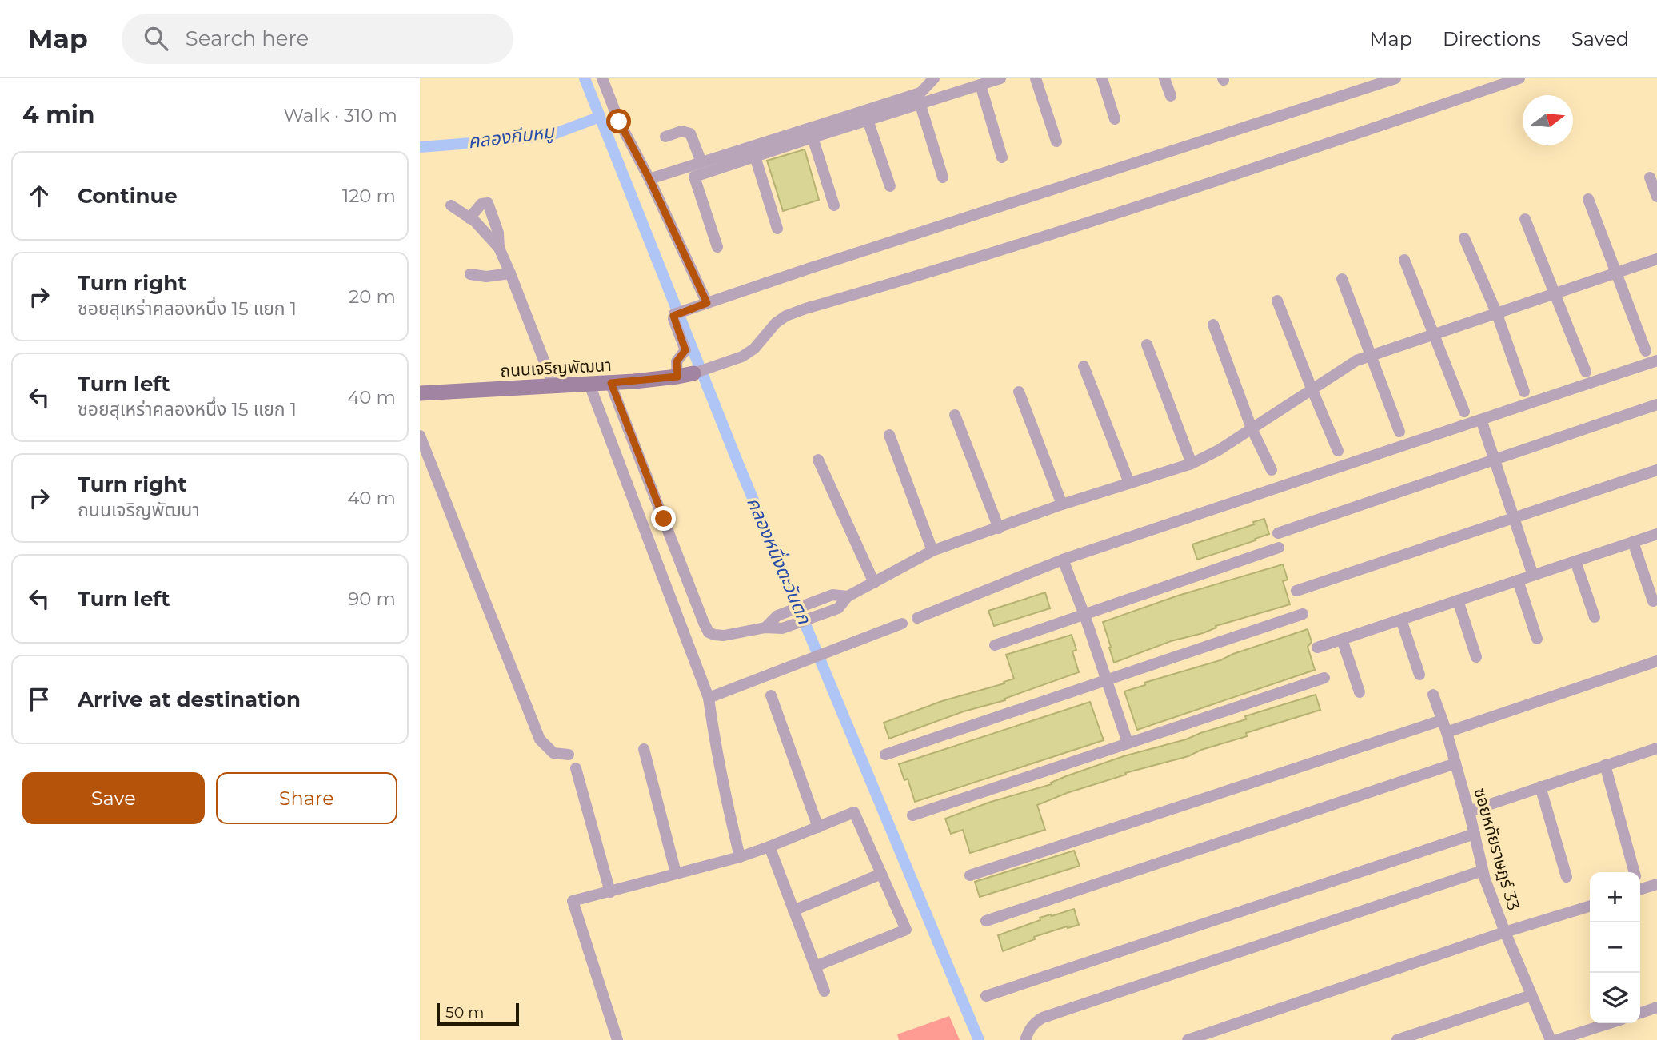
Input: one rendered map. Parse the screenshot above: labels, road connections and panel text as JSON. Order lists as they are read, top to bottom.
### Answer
{
  "streets": {
    "street": ["ถนนเจริญพัฒนา", "ซอยหทัยราษฎร์ 33"]
  },
  "water": ["คลองกีบหมู", "คลองหนึ่งตะวันตก"],
  "scale_bar": "50 m",
  "north": "right",
  "page": {
    "header": "Map",
    "search": "Search here",
    "nav": ["Map", "Directions", "Saved"],
    "heading": ["4 min", "Walk · 310 m"],
    "list": [
      ["Continue", "120 m"],
      ["Turn right", "ซอยสุเหร่าคลองหนึ่ง 15 แยก 1", "20 m"],
      ["Turn left", "ซอยสุเหร่าคลองหนึ่ง 15 แยก 1", "40 m"],
      ["Turn right", "ถนนเจริญพัฒนา", "40 m"],
      ["Turn left", "90 m"],
      "Arrive at destination"
    ],
    "buttons": ["Save", "Share"],
    "map_buttons": ["+", "−"],
    "scale": "50 m"
  }
}
